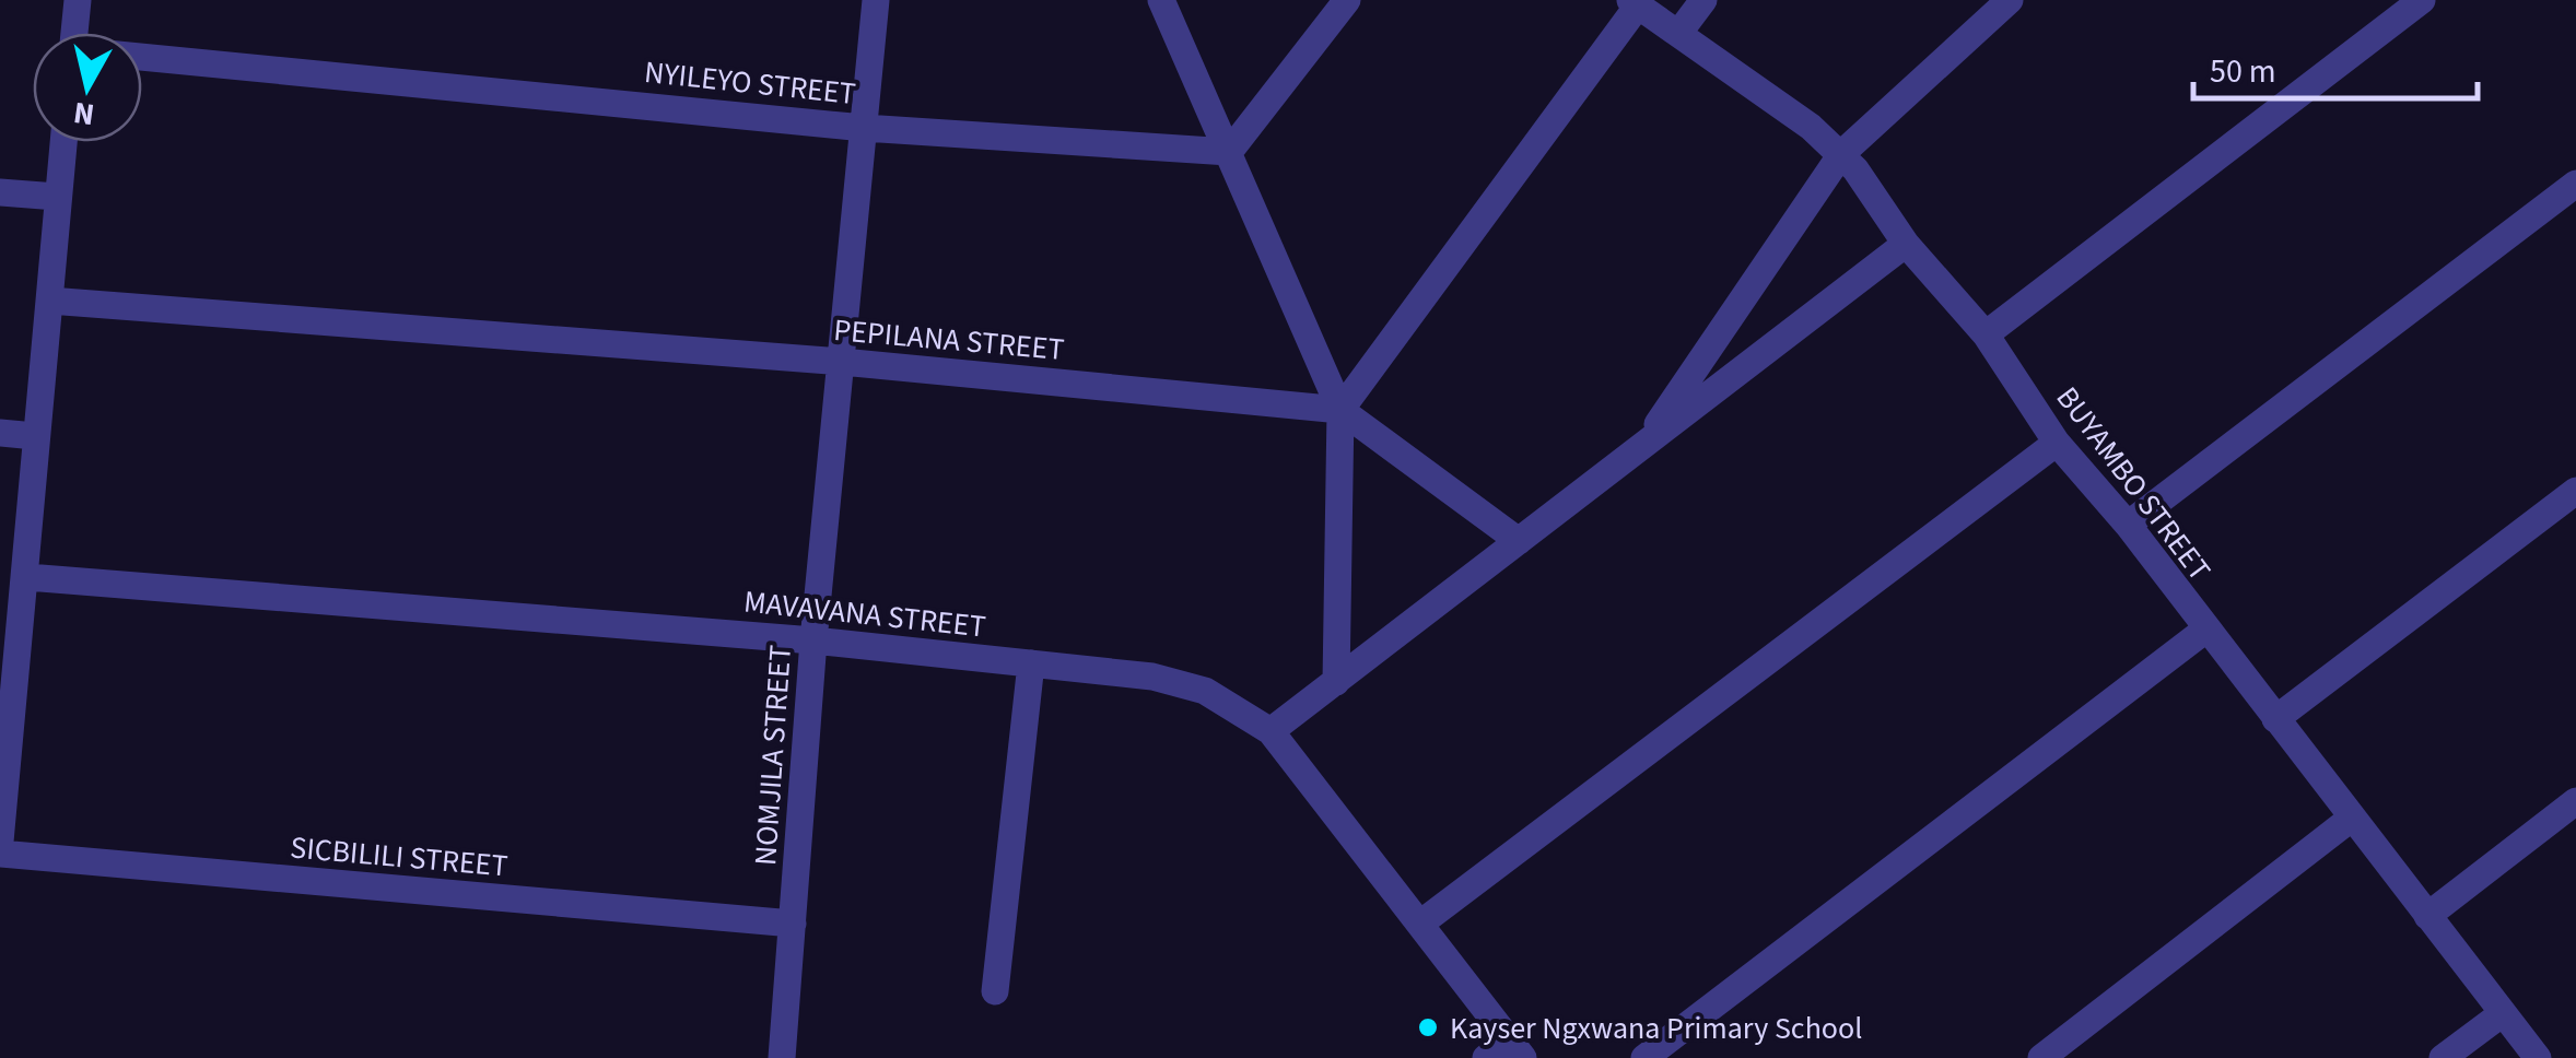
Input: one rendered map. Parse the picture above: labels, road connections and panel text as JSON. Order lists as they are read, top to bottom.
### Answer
{
  "streets": {
    "street": [
      "NYILEYO STREET",
      "PEPILANA STREET",
      "BUYAMBO STREET",
      "MAVAVANA STREET",
      "NOMJILA STREET",
      "SICBILILI STREET"
    ]
  },
  "crossings": [
    ["NYILEYO STREET", "NOMJILA STREET"],
    ["PEPILANA STREET", "NOMJILA STREET"],
    ["MAVAVANA STREET", "NOMJILA STREET"],
    ["NOMJILA STREET", "SICBILILI STREET"]
  ],
  "places": ["Kayser Ngxwana Primary School"],
  "scale_bar": "50 m",
  "north": "bottom"
}
